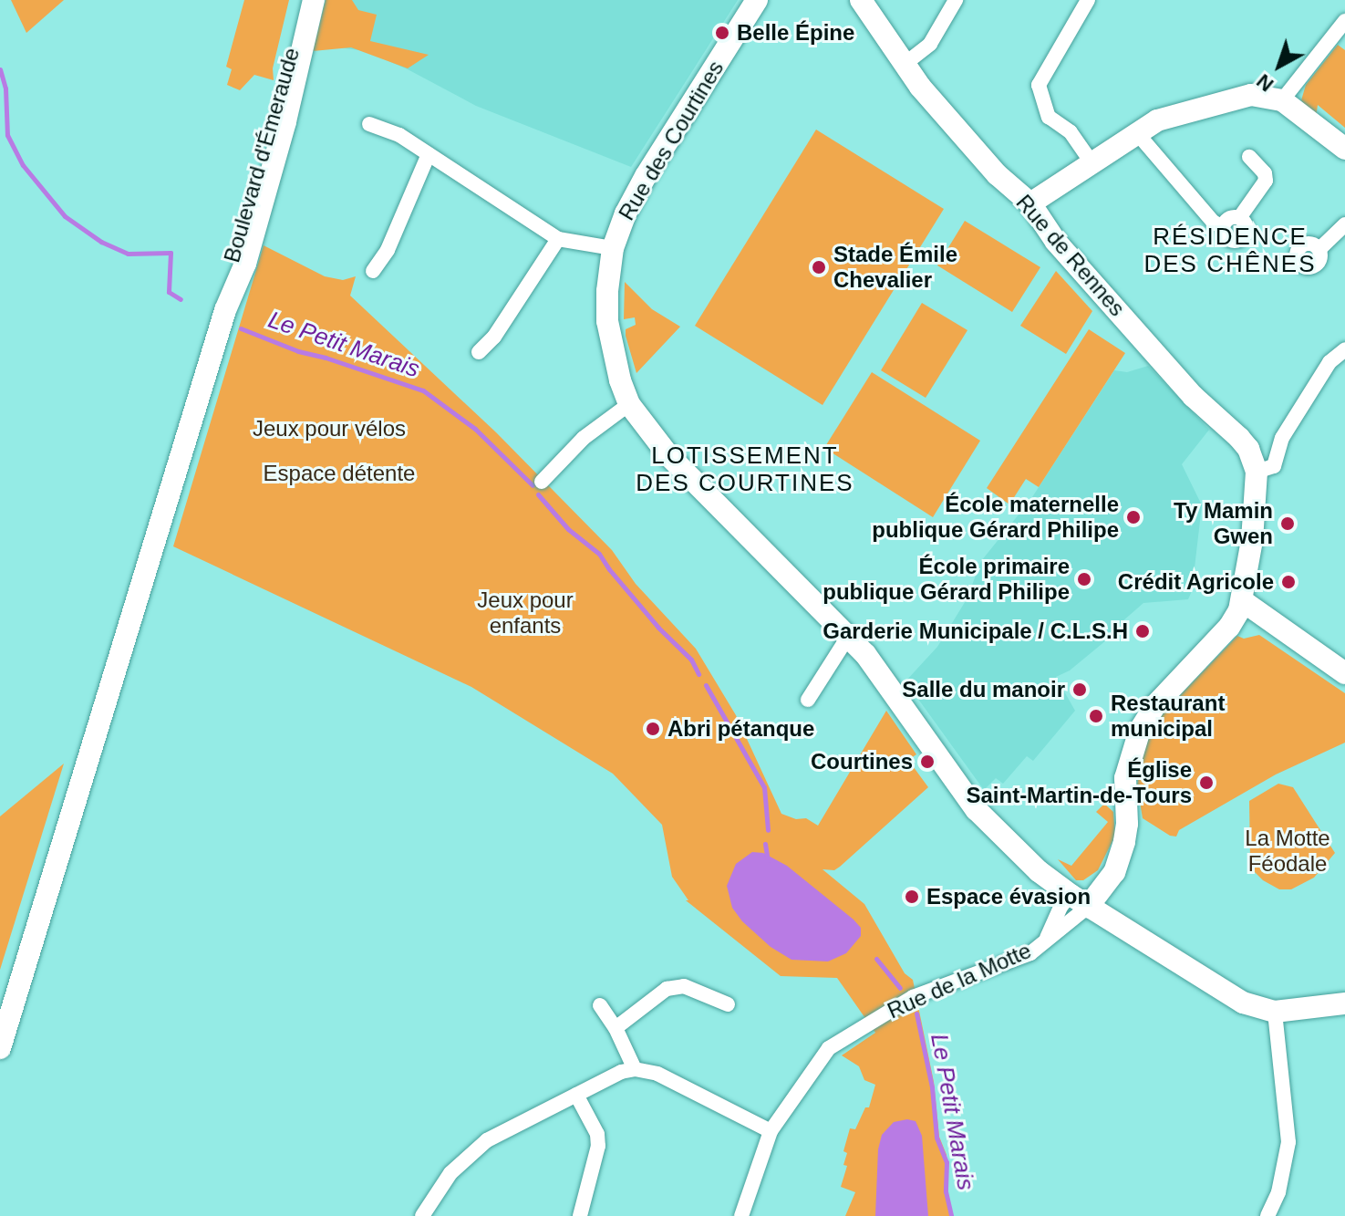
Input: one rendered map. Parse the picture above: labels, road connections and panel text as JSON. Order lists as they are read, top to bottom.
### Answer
{
  "streets": {
    "street": [
      "Rue des Courtines",
      "Boulevard d'Émeraude",
      "Rue de Rennes",
      "Rue de la Motte"
    ]
  },
  "crossings": [
    ["Rue des Courtines", "Rue de la Motte"]
  ],
  "districts": ["RÉSIDENCE DES CHÊNES", "LOTISSEMENT DES COURTINES"],
  "water": ["Le Petit Marais"],
  "parks": [
    "Jeux pour vélos",
    "Espace détente",
    "Jeux pour enfants",
    "La Motte Féodale"
  ],
  "places": [
    "Belle Épine",
    "Stade Émile Chevalier",
    "École maternelle publique Gérard Philipe",
    "Ty Mamin Gwen",
    "École primaire publique Gérard Philipe",
    "Crédit Agricole",
    "Garderie Municipale / C.L.S.H",
    "Salle du manoir",
    "Restaurant municipal",
    "Abri pétanque",
    "Courtines",
    "Église Saint-Martin-de-Tours",
    "Espace évasion"
  ],
  "north": "bottom left"
}
